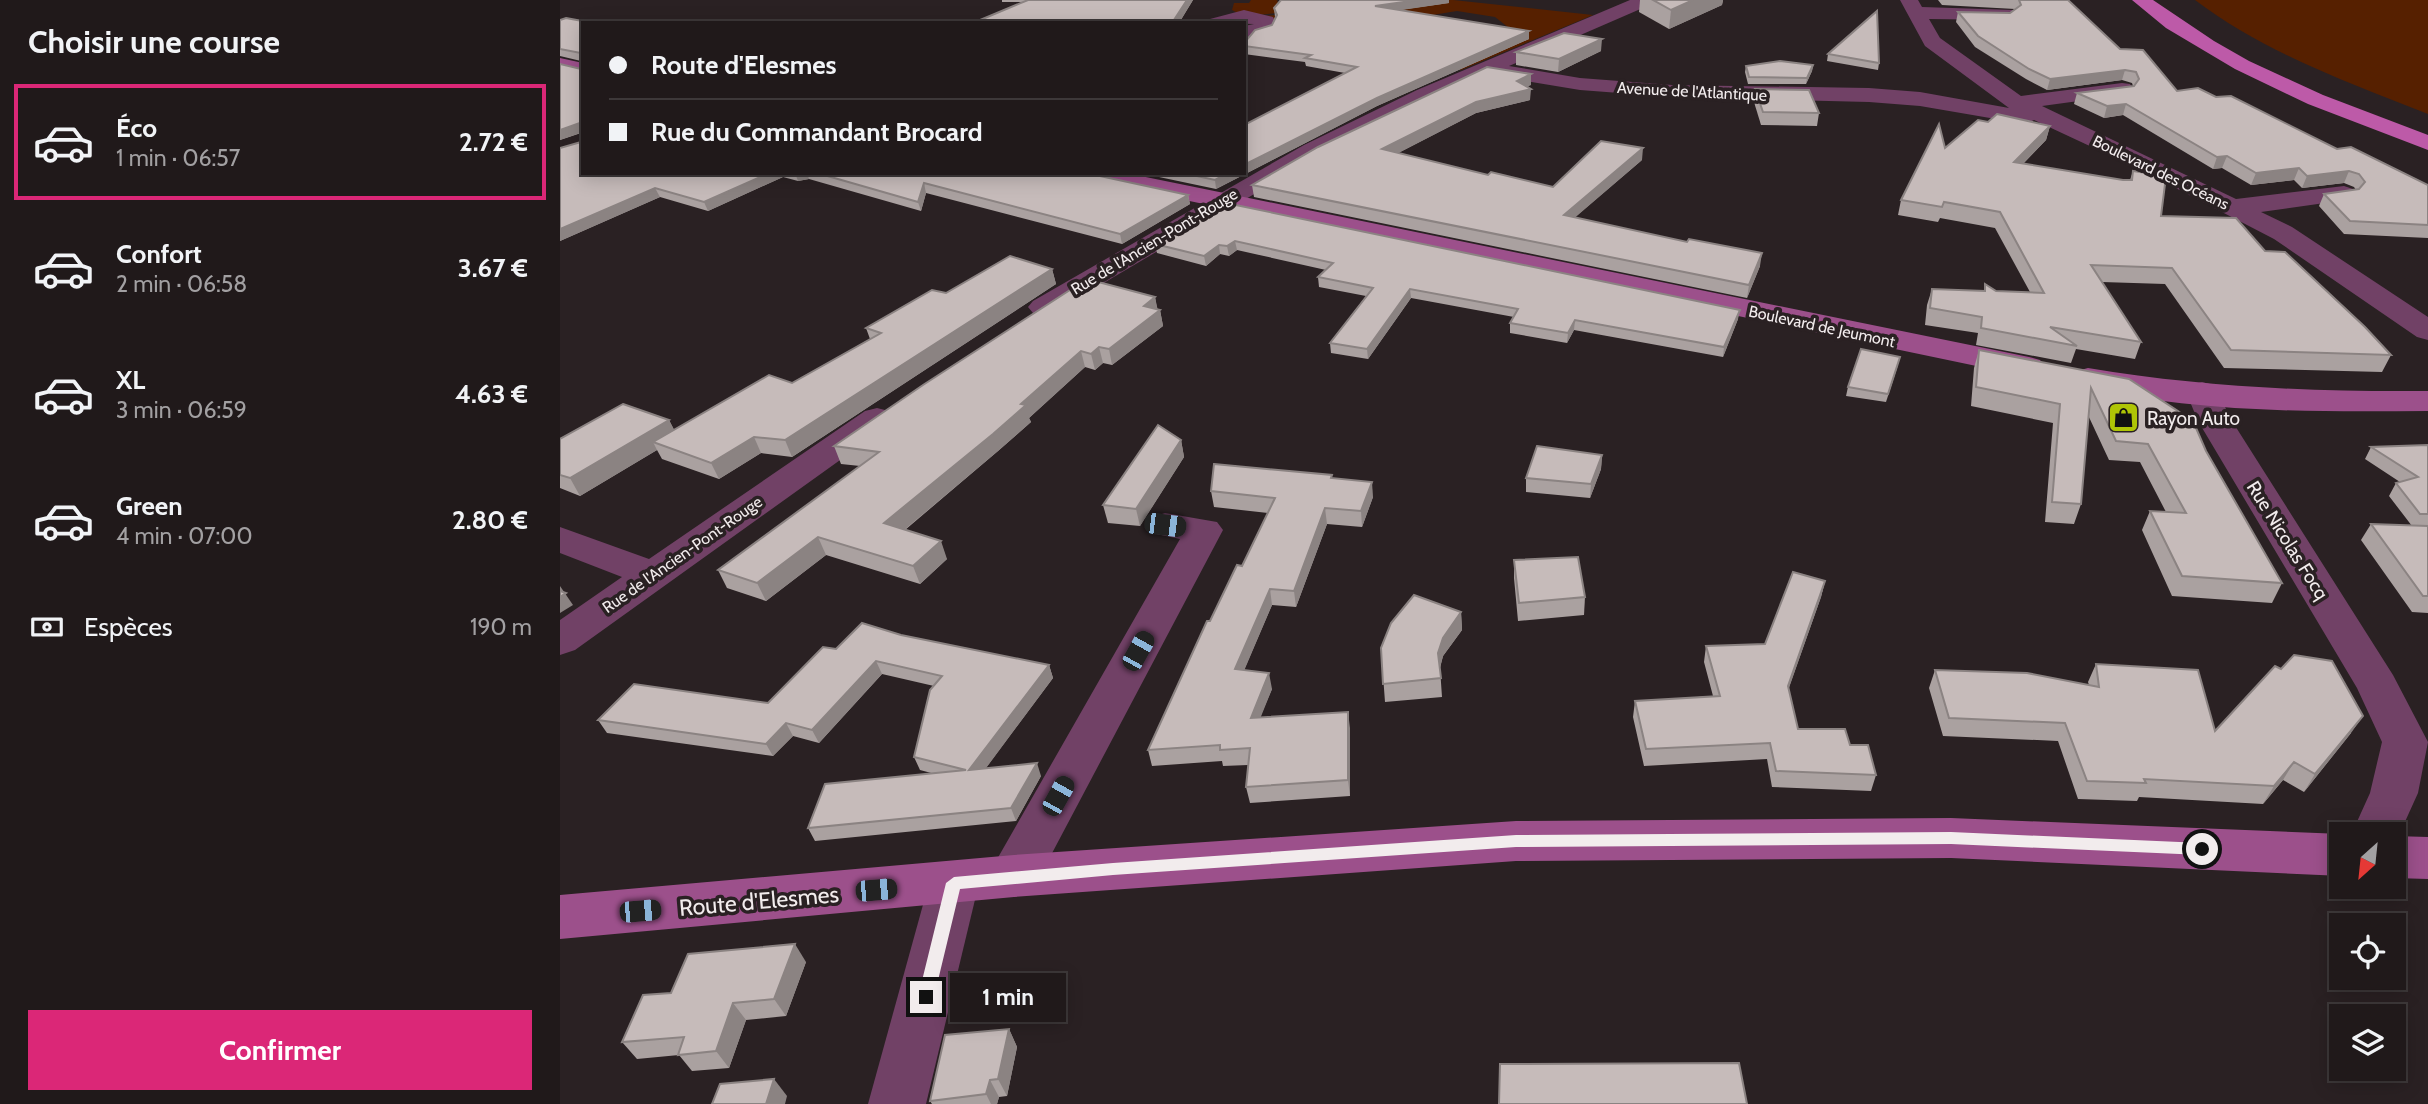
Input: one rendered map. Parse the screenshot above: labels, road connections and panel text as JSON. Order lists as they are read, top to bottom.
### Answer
{
  "streets": {
    "street": [
      "Avenue de l'Atlantique",
      "Boulevard des Océans",
      "Rue de l'Ancien-Pont-Rouge",
      "Boulevard de Jeumont",
      "Rue Nicolas Focq",
      "Route d'Elesmes"
    ]
  },
  "crossings": [
    ["Avenue de l'Atlantique", "Boulevard des Océans"],
    ["Avenue de l'Atlantique", "Rue de l'Ancien-Pont-Rouge"],
    ["Rue de l'Ancien-Pont-Rouge", "Boulevard de Jeumont"],
    ["Boulevard de Jeumont", "Rue Nicolas Focq"]
  ],
  "places": {
    "shop": ["Rayon Auto"]
  },
  "north": "bottom left",
  "page": {
    "heading": "Choisir une course",
    "banner": ["Route d'Elesmes", "Rue du Commandant Brocard"],
    "list": [
      {
        "name": "Éco",
        "note": "1 min · 06:57",
        "value": "2.72 €"
      },
      {
        "name": "Confort",
        "note": "2 min · 06:58",
        "value": "3.67 €"
      },
      {
        "name": "XL",
        "note": "3 min · 06:59",
        "value": "4.63 €"
      },
      {
        "name": "Green",
        "note": "4 min · 07:00",
        "value": "2.80 €"
      }
    ],
    "pay": ["Espèces", "190 m"],
    "bubble": "1 min",
    "buttons": "Confirmer"
  }
}
